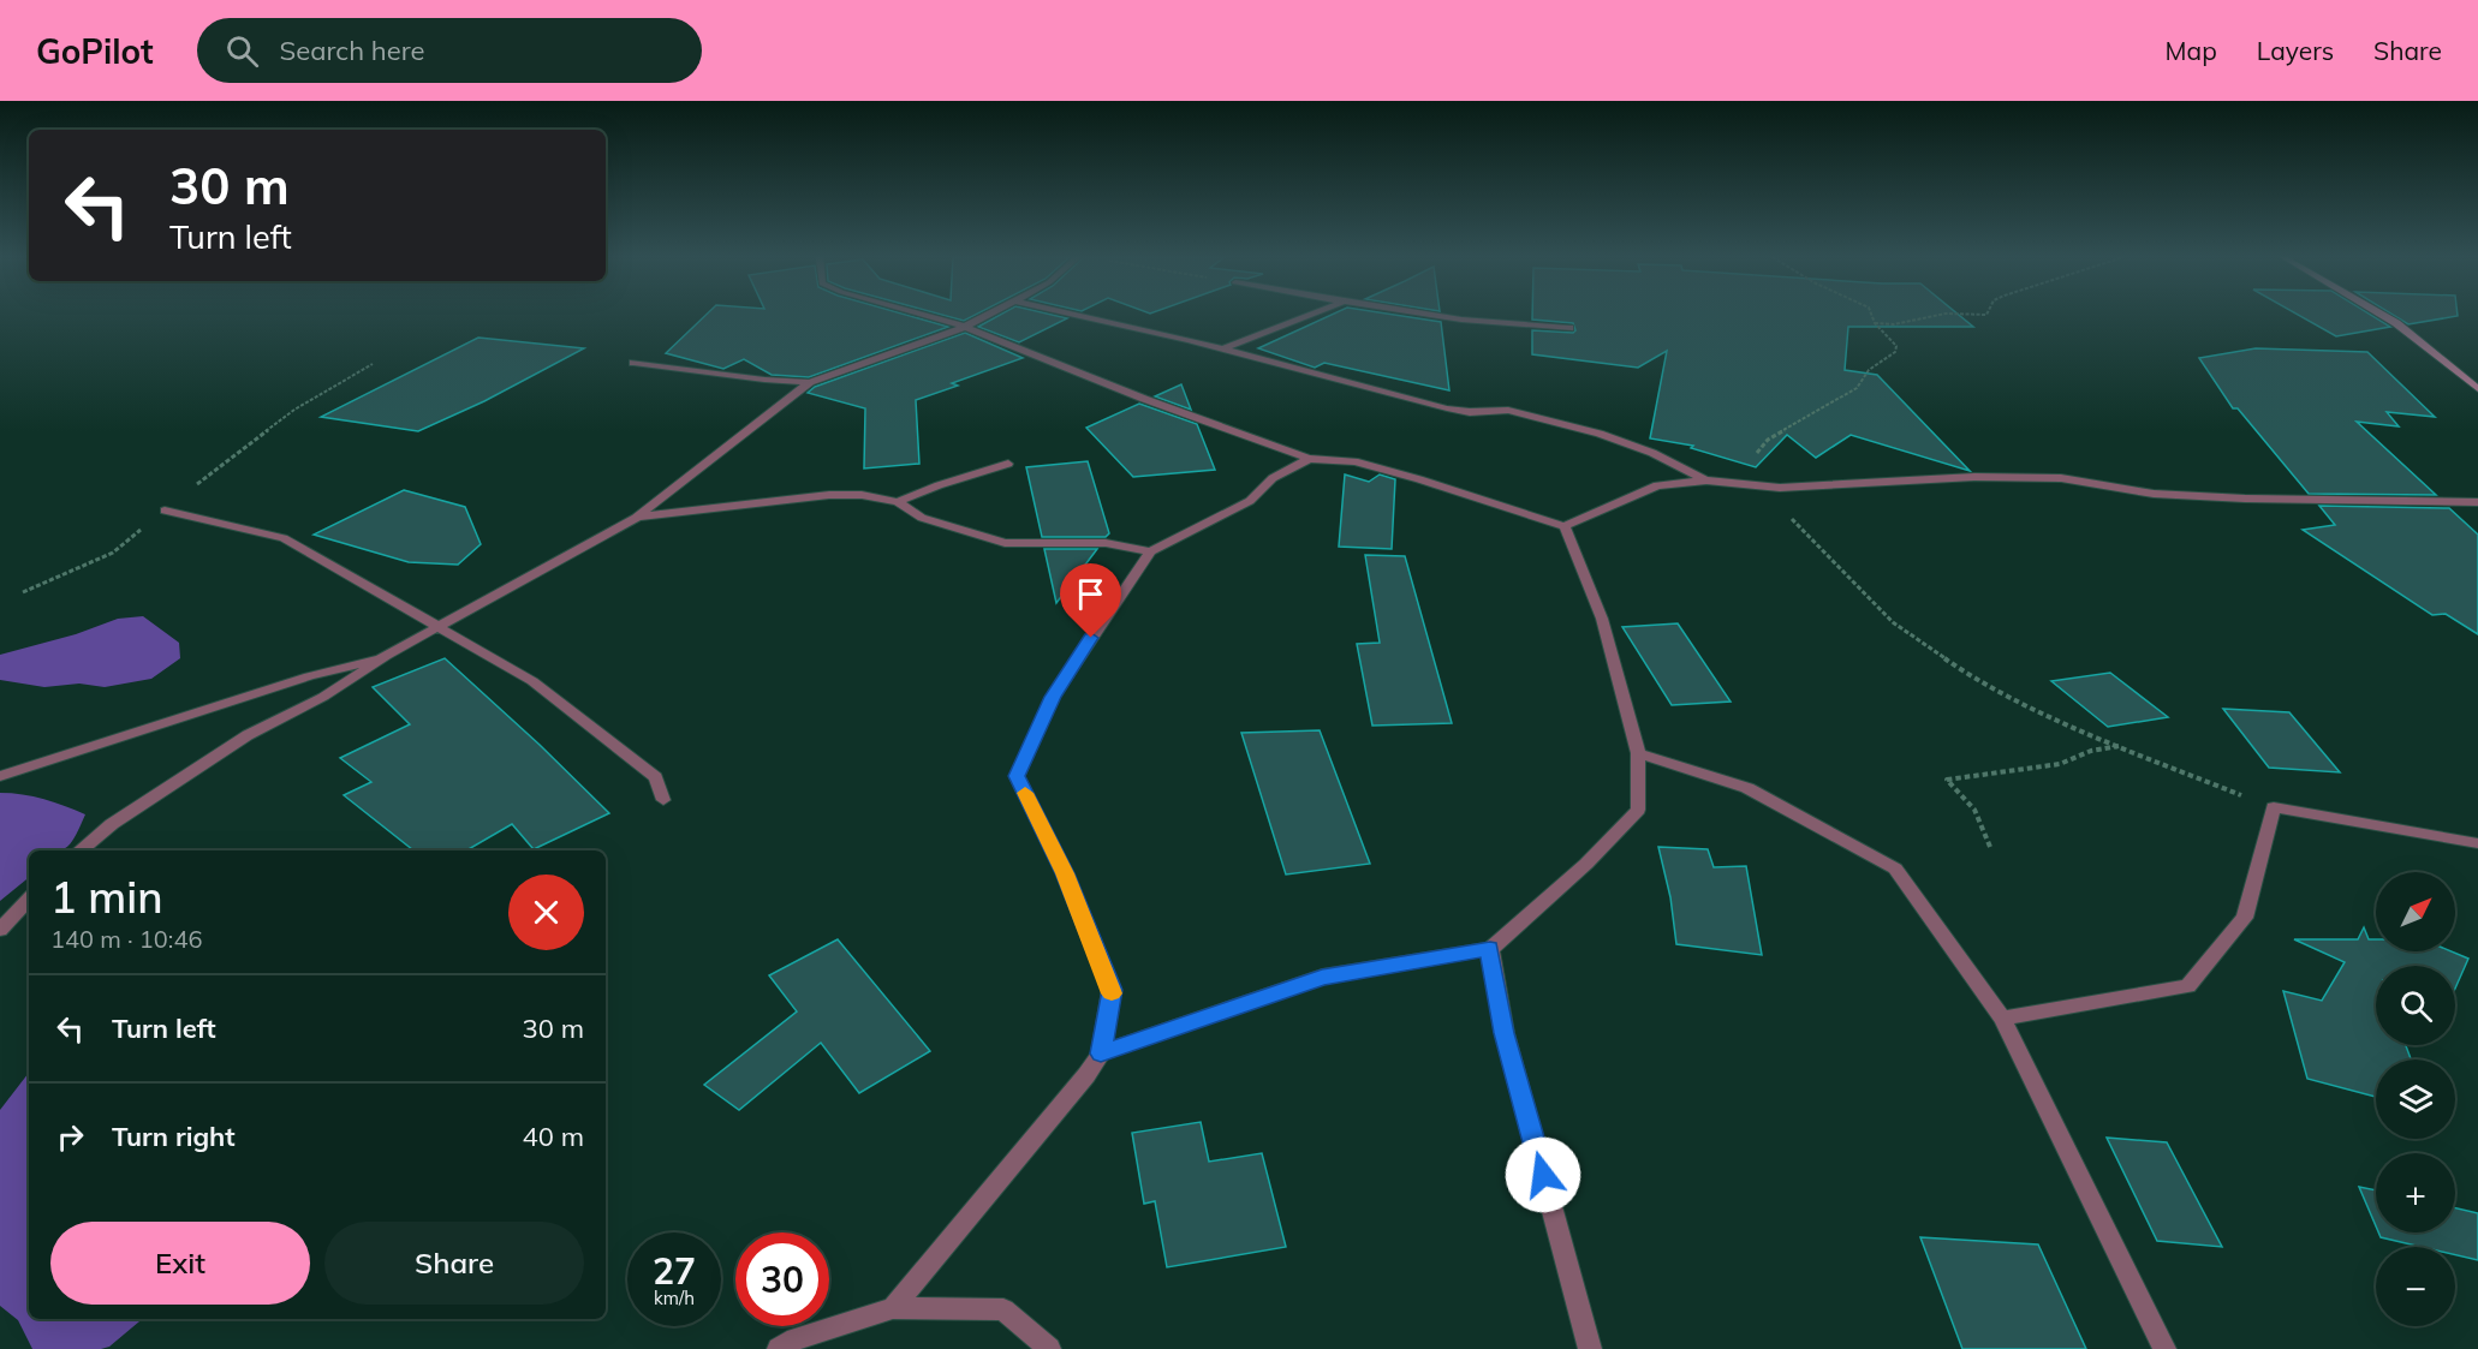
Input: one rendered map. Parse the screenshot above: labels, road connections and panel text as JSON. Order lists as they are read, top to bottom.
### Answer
{
  "north": "top right",
  "page": {
    "header": "GoPilot",
    "search": "Search here",
    "nav": ["Map", "Layers", "Share"],
    "turn": ["30 m", "Turn left"],
    "heading": ["1 min", "140 m · 10:46"],
    "map_buttons": ["+", "−"],
    "list": [
      {
        "name": "Turn left",
        "value": "30 m"
      },
      {
        "name": "Turn right",
        "value": "40 m"
      }
    ],
    "buttons": ["Exit", "Share"],
    "speed": "27 km/h",
    "limit": "30"
  }
}
